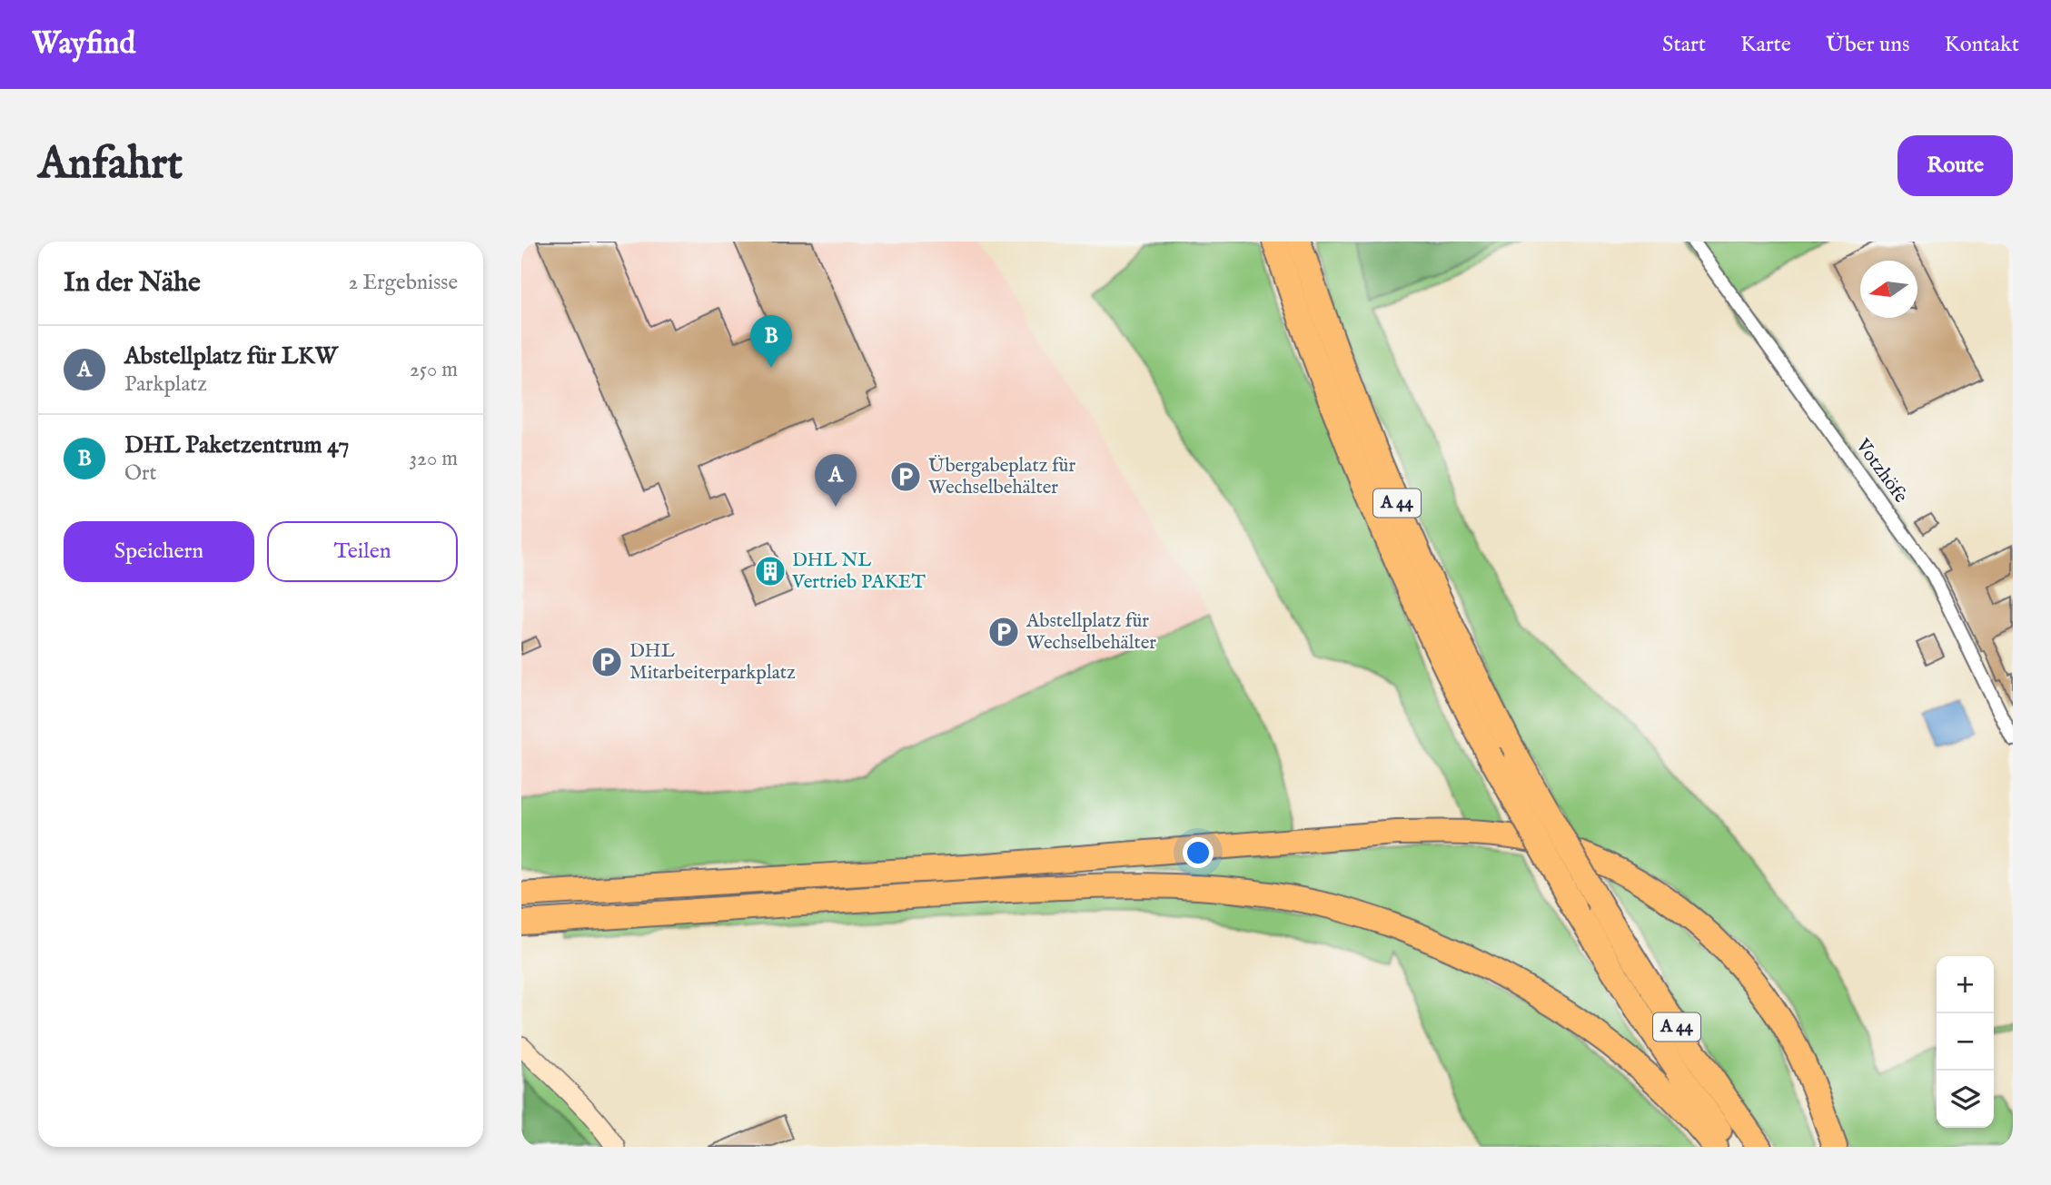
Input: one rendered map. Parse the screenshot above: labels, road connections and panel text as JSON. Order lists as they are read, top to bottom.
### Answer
{
  "streets": {
    "highway": ["A 44"],
    "street": ["Votzhöfe"]
  },
  "places": {
    "parking": ["Übergabeplatz für Wechselbehälter", "Abstellplatz für Wechselbehälter", "DHL Mitarbeiterparkplatz"],
    "building": ["DHL NL Vertrieb PAKET"]
  },
  "north": "left",
  "page": {
    "header": "Wayfind",
    "nav": [
      "Start",
      "Karte",
      "Über uns",
      "Kontakt"
    ],
    "buttons": [
      "Route",
      ["Speichern", "Teilen"]
    ],
    "title": "Anfahrt",
    "heading": ["In der Nähe", "2 Ergebnisse"],
    "pins": ["B", "A"],
    "list": [
      {
        "mark": "A",
        "name": "Abstellplatz für LKW",
        "note": "Parkplatz",
        "value": "250 m"
      },
      {
        "mark": "B",
        "name": "DHL Paketzentrum 47",
        "note": "Ort",
        "value": "320 m"
      }
    ],
    "map_buttons": ["+", "−"]
  }
}
